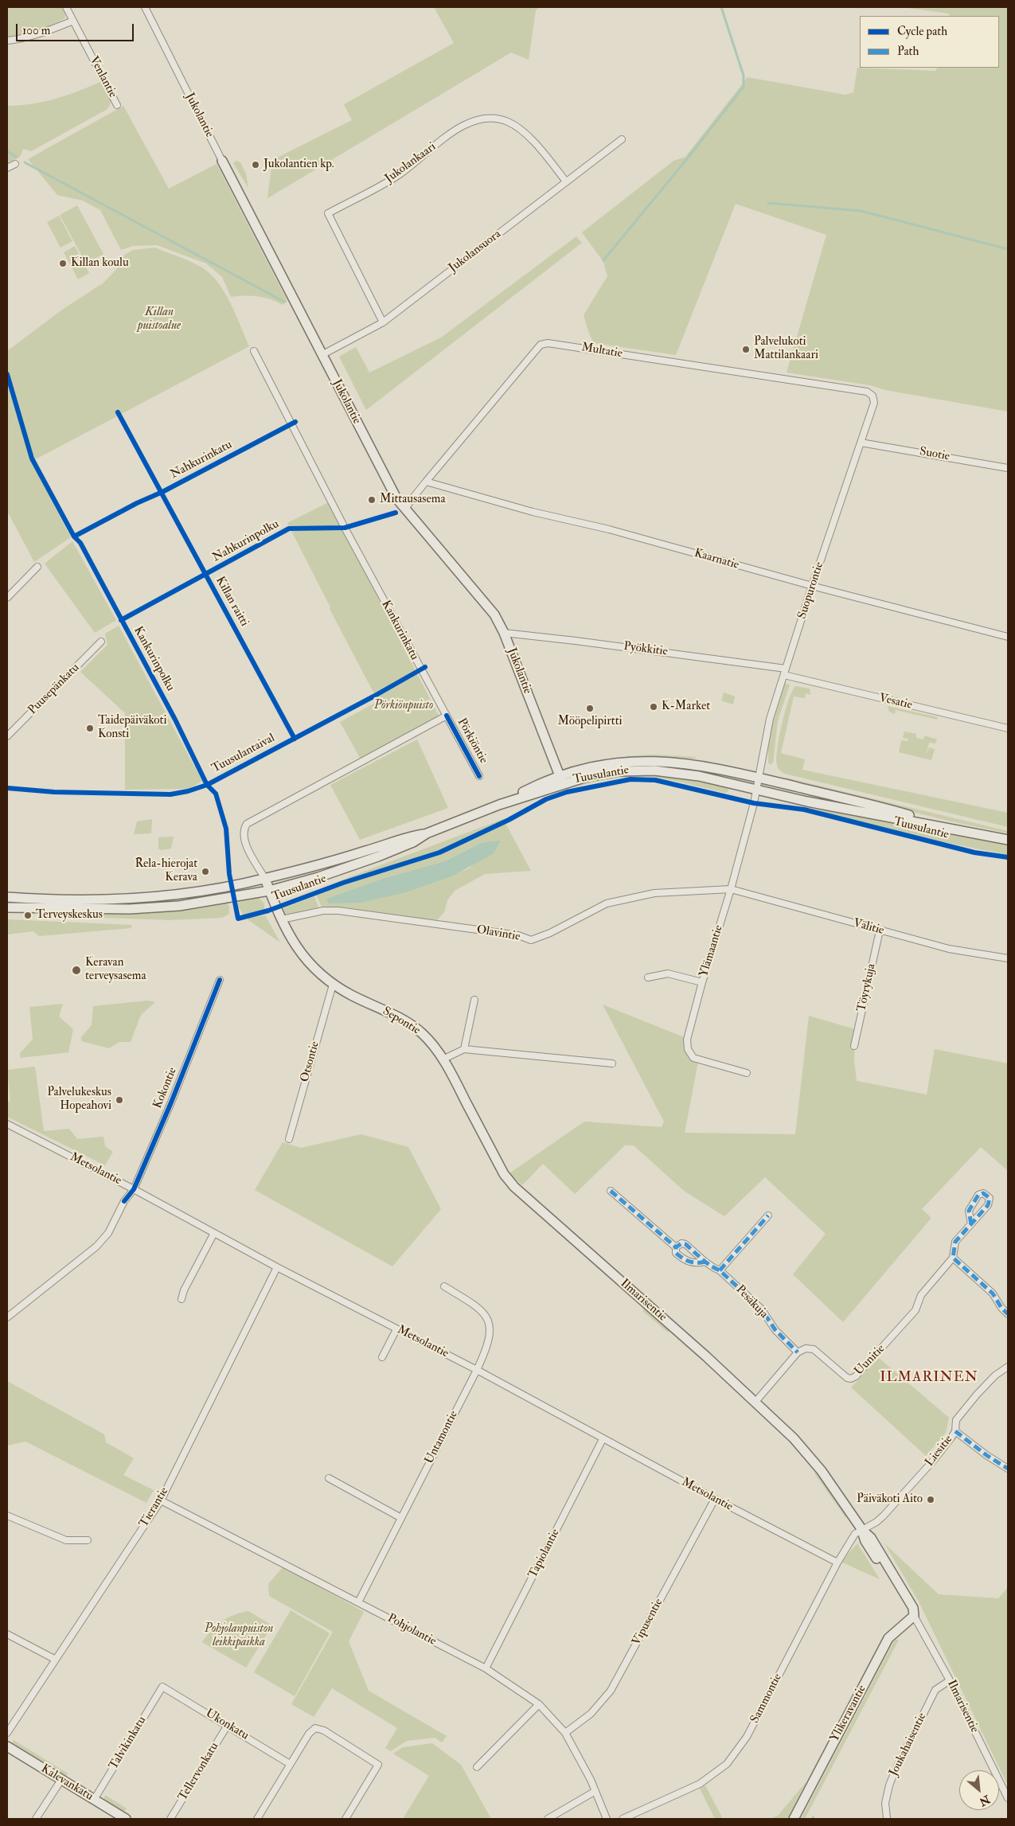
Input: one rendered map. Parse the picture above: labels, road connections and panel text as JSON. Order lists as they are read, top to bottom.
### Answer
{
  "streets": {
    "street": [
      "Venlantie",
      "Jukolantie",
      "Jukolankaari",
      "Jukolansuora",
      "Multatie",
      "Suotie",
      "Kaarnatie",
      "Suopurontie",
      "Kankurinkatu",
      "Pyökkitie",
      "Puusepänkatu",
      "Vesatie",
      "Pörkiöntie",
      "Tuusulantie",
      "Välitie",
      "Olavintie",
      "Ylämaantie",
      "Töyrykuja",
      "Sepontie",
      "Otsontie",
      "Kokontie",
      "Metsolantie",
      "Ilmarisentie",
      "Pesäkuja",
      "Uunitie",
      "Untamontie",
      "Liesitie",
      "Tierantie",
      "Tapiolantie",
      "Vipusentie",
      "Pohjolantie",
      "Sammontie",
      "Ylikeravantie",
      "Ukonkatu",
      "Talvikinkatu",
      "Joukahaisentie",
      "Tellervonkatu",
      "Kalevankatu"
    ],
    "cycle path": [
      "Nahkurinkatu",
      "Nahkurinpolku",
      "Killan raitti",
      "Kankurinpolku",
      "Tuusulantaival"
    ]
  },
  "crossings": [
    ["Jukolantie", "Jukolansuora"],
    ["Jukolantie", "Multatie"],
    ["Jukolantie", "Pyökkitie"],
    ["Jukolantie", "Tuusulantie"],
    ["Jukolankaari", "Jukolansuora"],
    ["Multatie", "Kaarnatie"],
    ["Multatie", "Suopurontie"],
    ["Suotie", "Suopurontie"],
    ["Kaarnatie", "Suopurontie"],
    ["Suopurontie", "Pyökkitie"],
    ["Suopurontie", "Vesatie"],
    ["Suopurontie", "Tuusulantie"],
    ["Suopurontie", "Ylämaantie"],
    ["Kankurinkatu", "Pörkiöntie"],
    ["Pyökkitie", "Vesatie"],
    ["Tuusulantie", "Ylämaantie"],
    ["Tuusulantie", "Sepontie"],
    ["Välitie", "Olavintie"],
    ["Välitie", "Ylämaantie"],
    ["Välitie", "Töyrykuja"],
    ["Olavintie", "Ylämaantie"],
    ["Olavintie", "Sepontie"],
    ["Sepontie", "Otsontie"],
    ["Sepontie", "Ilmarisentie"],
    ["Kokontie", "Metsolantie"],
    ["Metsolantie", "Untamontie"],
    ["Metsolantie", "Tierantie"],
    ["Metsolantie", "Tapiolantie"],
    ["Metsolantie", "Vipusentie"],
    ["Metsolantie", "Sammontie"],
    ["Ilmarisentie", "Liesitie"],
    ["Ilmarisentie", "Sammontie"],
    ["Ilmarisentie", "Ylikeravantie"],
    ["Ilmarisentie", "Joukahaisentie"],
    ["Pesäkuja", "Uunitie"],
    ["Untamontie", "Pohjolantie"],
    ["Liesitie", "Sammontie"],
    ["Tierantie", "Pohjolantie"],
    ["Tapiolantie", "Pohjolantie"],
    ["Vipusentie", "Pohjolantie"],
    ["Ukonkatu", "Talvikinkatu"],
    ["Ukonkatu", "Tellervonkatu"],
    ["Talvikinkatu", "Kalevankatu"]
  ],
  "districts": ["ILMARINEN"],
  "parks": ["Killan puistoalue", "Pörkiönpuisto", "Pohjolanpuiston leikkipaikka"],
  "places": [
    "Jukolantien kp.",
    "Killan koulu",
    "Palvelukoti Mattilankaari",
    "Mittausasema",
    "K-Market",
    "Mööpelipirtti",
    "Taidepäiväkoti Konsti",
    "Rela-hierojat Kerava",
    "Terveyskeskus",
    "Keravan terveysasema",
    "Palvelukeskus Hopeahovi",
    "Päiväkoti Aito"
  ],
  "legend": ["Cycle path", "Path"],
  "scale_bar": "100 m",
  "north": "bottom right"
}
